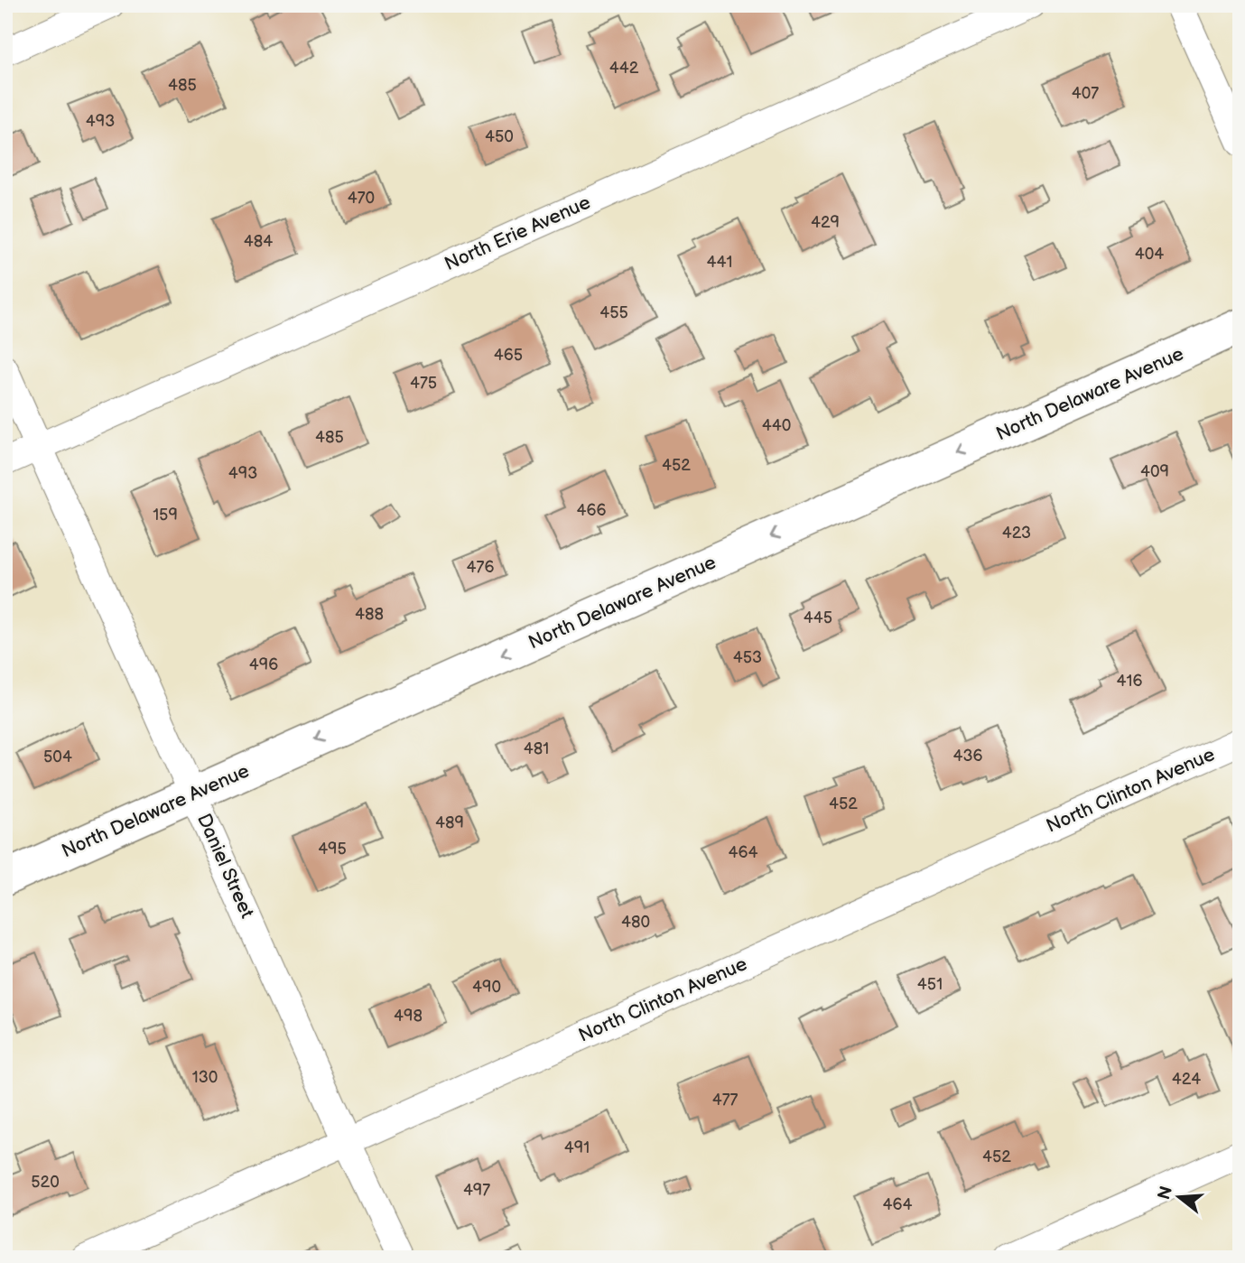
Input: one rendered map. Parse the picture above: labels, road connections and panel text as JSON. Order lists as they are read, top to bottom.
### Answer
{
  "streets": {
    "street": [
      "North Erie Avenue",
      "North Delaware Avenue",
      "North Clinton Avenue",
      "Daniel Street"
    ]
  },
  "crossings": [
    ["North Erie Avenue", "Daniel Street"],
    ["North Delaware Avenue", "Daniel Street"],
    ["North Clinton Avenue", "Daniel Street"]
  ],
  "one_way": ["North Delaware Avenue"],
  "house_numbers": [
    "442",
    "485",
    "407",
    "493",
    "450",
    "470",
    "429",
    "484",
    "404",
    "441",
    "455",
    "465",
    "475",
    "440",
    "485",
    "452",
    "409",
    "493",
    "466",
    "159",
    "423",
    "476",
    "488",
    "445",
    "453",
    "496",
    "416",
    "481",
    "436",
    "504",
    "452",
    "489",
    "495",
    "464",
    "480",
    "451",
    "490",
    "498",
    "130",
    "424",
    "477",
    "491",
    "452",
    "520",
    "497",
    "464"
  ],
  "north": "left"
}
